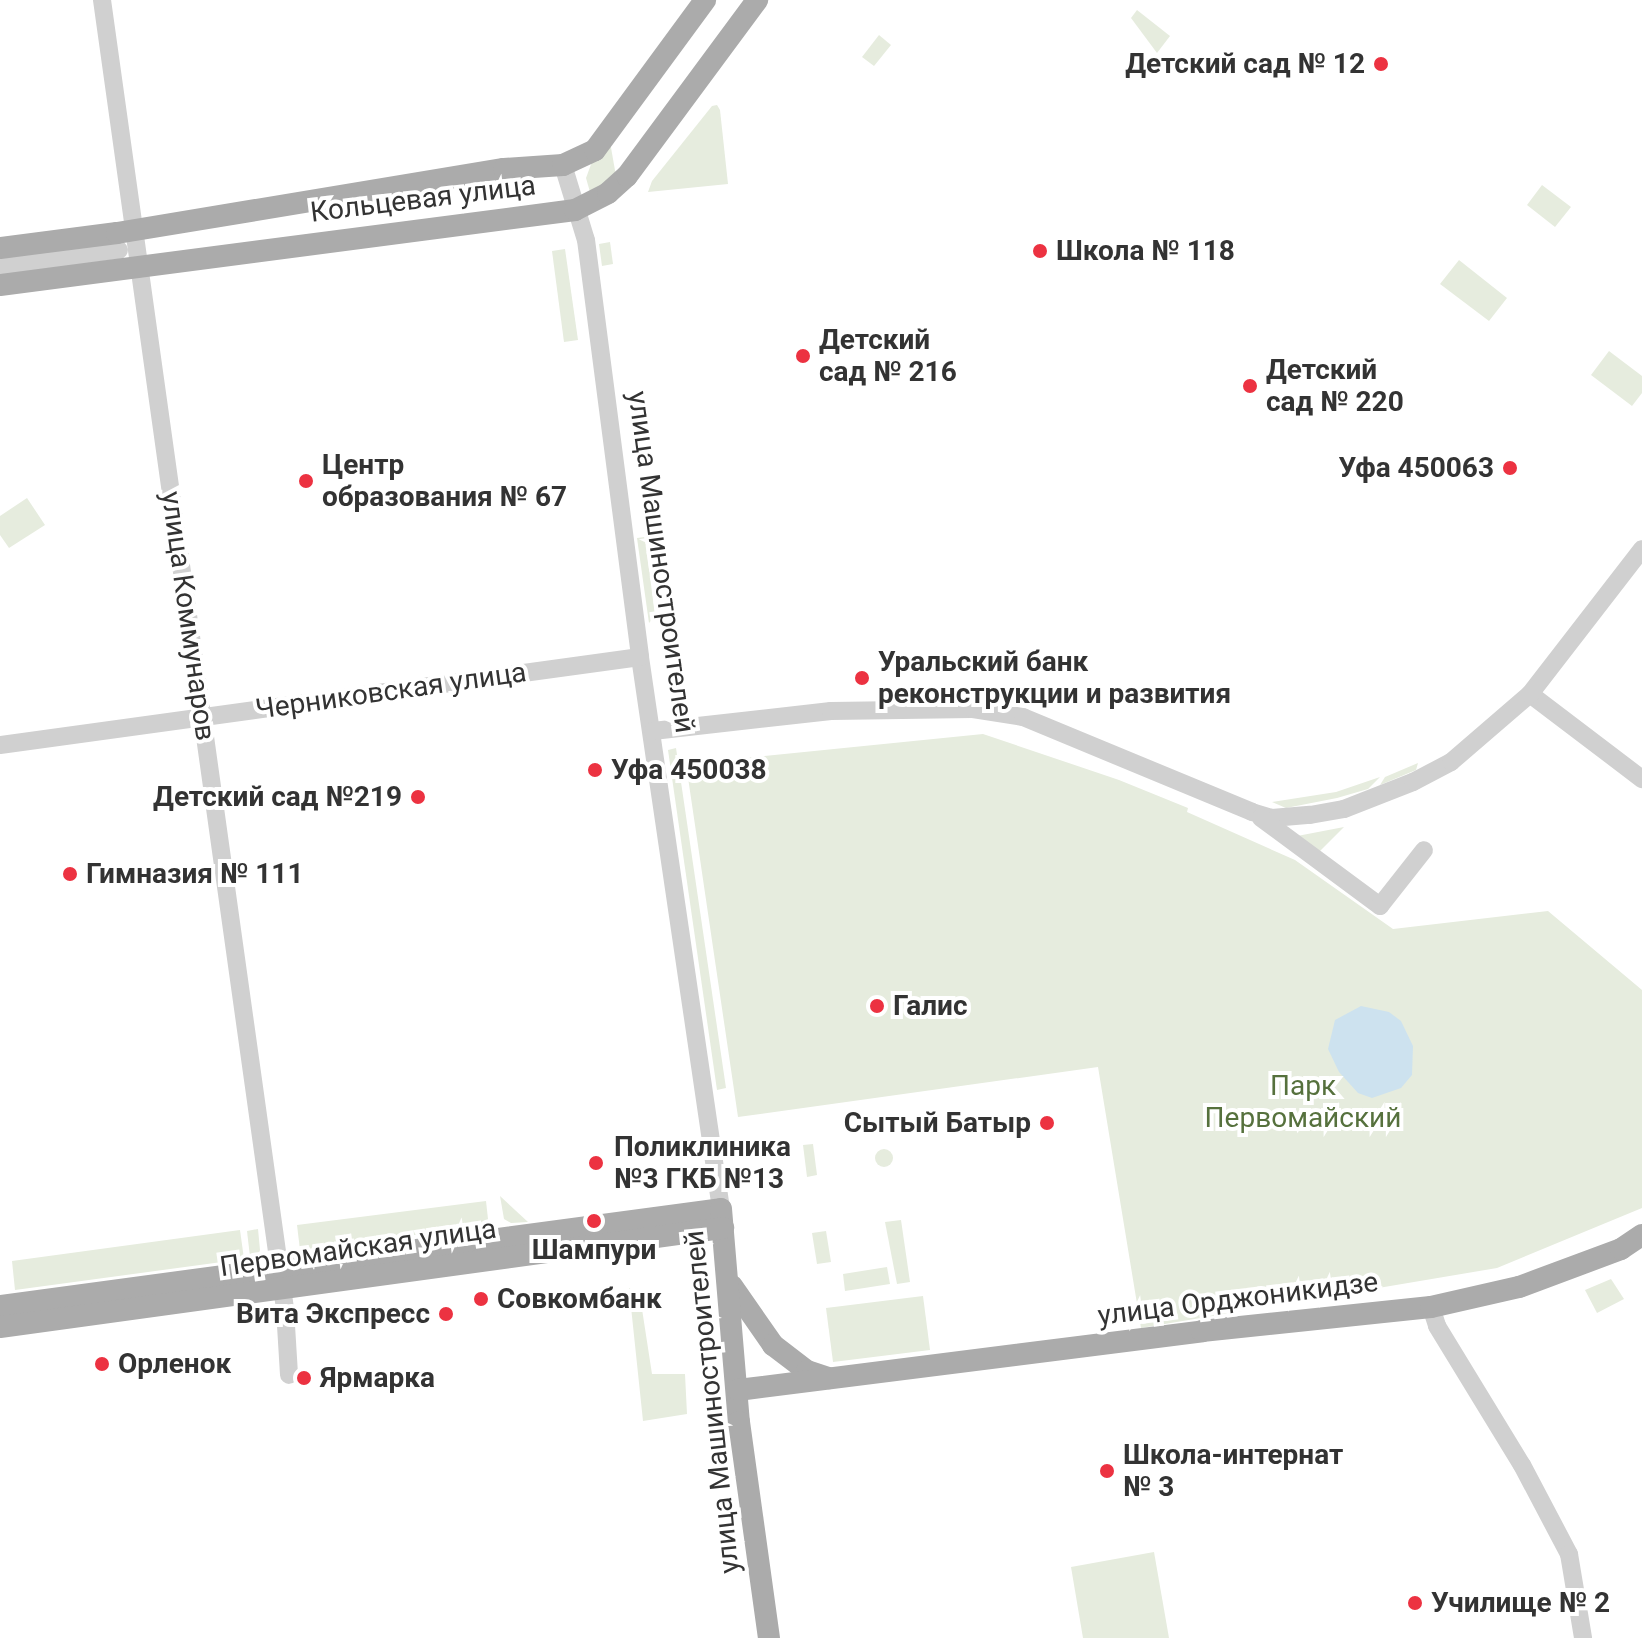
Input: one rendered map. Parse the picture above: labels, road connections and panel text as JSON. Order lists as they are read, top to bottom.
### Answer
{
  "streets": {
    "main road": [
      "Кольцевая улица",
      "улица Машиностроителей",
      "Первомайская улица",
      "улица Орджоникидзе"
    ],
    "street": ["улица Коммунаров", "Черниковская улица"]
  },
  "crossings": [
    ["Кольцевая улица", "улица Машиностроителей"],
    ["Кольцевая улица", "улица Коммунаров"],
    ["улица Машиностроителей", "Черниковская улица"],
    ["улица Машиностроителей", "Первомайская улица"],
    ["улица Машиностроителей", "улица Орджоникидзе"],
    ["улица Коммунаров", "Черниковская улица"],
    ["улица Коммунаров", "Первомайская улица"]
  ],
  "parks": ["Парк Первомайский"],
  "places": [
    "Детский сад № 12",
    "Школа № 118",
    "Детский сад № 216",
    "Детский сад № 220",
    "Уфа 450063",
    "Центр образования № 67",
    "Уральский банк реконструкции и развития",
    "Уфа 450038",
    "Детский сад №219",
    "Гимназия № 111",
    "Галис",
    "Сытый Батыр",
    "Поликлиника №3 ГКБ №13",
    "Шампури",
    "Совкомбанк",
    "Вита Экспресс",
    "Орленок",
    "Ярмарка",
    "Школа-интернат № 3",
    "Училище № 2"
  ]
}
